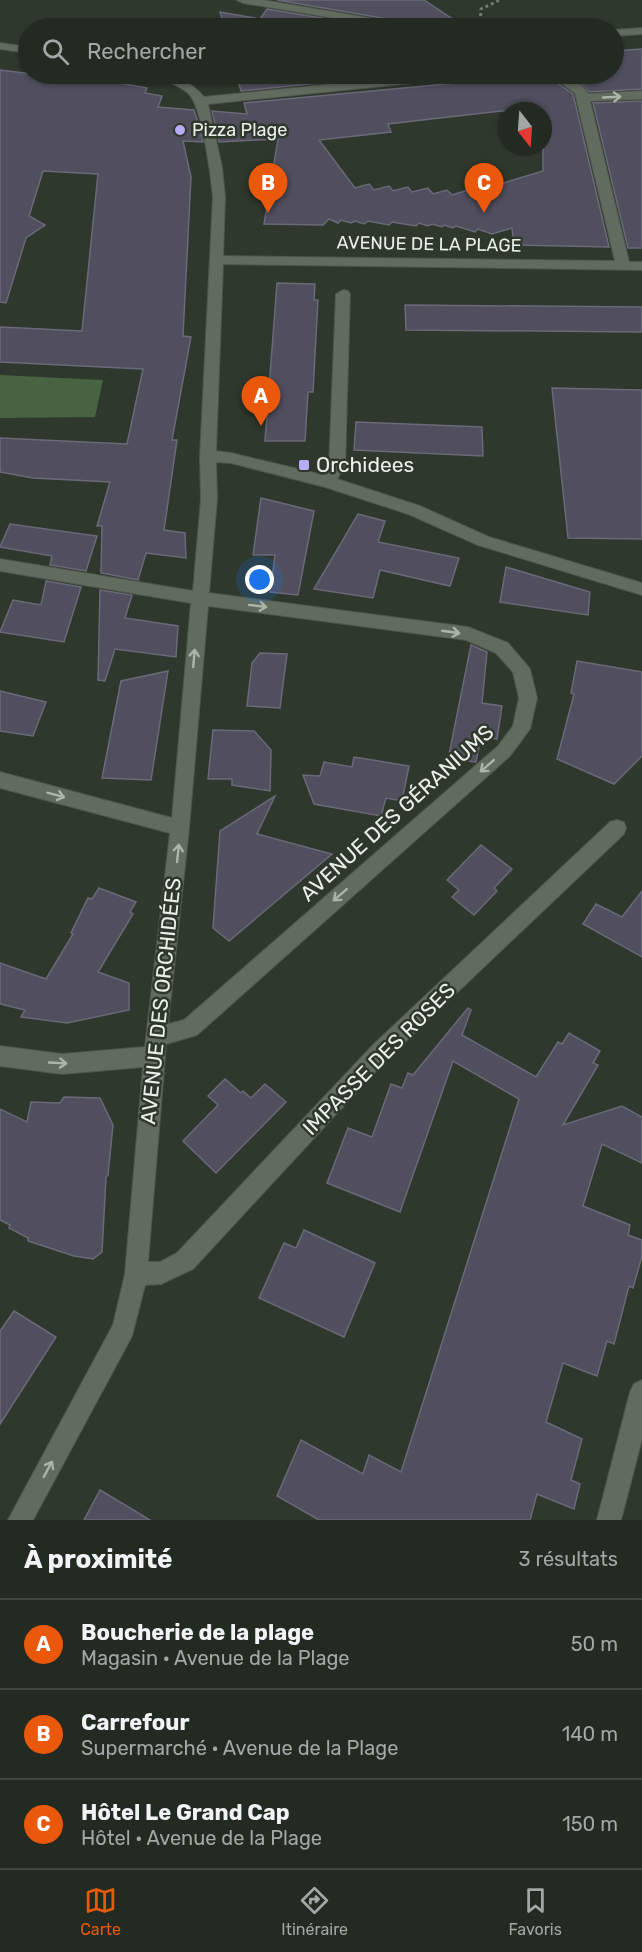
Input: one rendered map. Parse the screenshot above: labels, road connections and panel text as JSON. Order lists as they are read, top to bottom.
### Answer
{
  "streets": {
    "street": [
      "AVENUE DE LA PLAGE",
      "AVENUE DES GÉRANIUMS",
      "AVENUE DES ORCHIDÉES",
      "IMPASSE DES ROSES"
    ]
  },
  "crossings": [
    ["AVENUE DES GÉRANIUMS", "AVENUE DES ORCHIDÉES"],
    ["AVENUE DES ORCHIDÉES", "IMPASSE DES ROSES"]
  ],
  "one_way": ["AVENUE DES ORCHIDÉES"],
  "places": {
    "other": ["Pizza Plage"],
    "transit": ["Orchidees"]
  },
  "north": "bottom",
  "page": {
    "search": "Rechercher",
    "pins": ["B", "C", "A"],
    "heading": ["À proximité", "3 résultats"],
    "list": [
      {
        "mark": "A",
        "name": "Boucherie de la plage",
        "note": "Magasin · Avenue de la Plage",
        "value": "50 m"
      },
      {
        "mark": "B",
        "name": "Carrefour",
        "note": "Supermarché · Avenue de la Plage",
        "value": "140 m"
      },
      {
        "mark": "C",
        "name": "Hôtel Le Grand Cap",
        "note": "Hôtel · Avenue de la Plage",
        "value": "150 m"
      }
    ],
    "nav": ["Carte", "Itinéraire", "Favoris"]
  }
}
